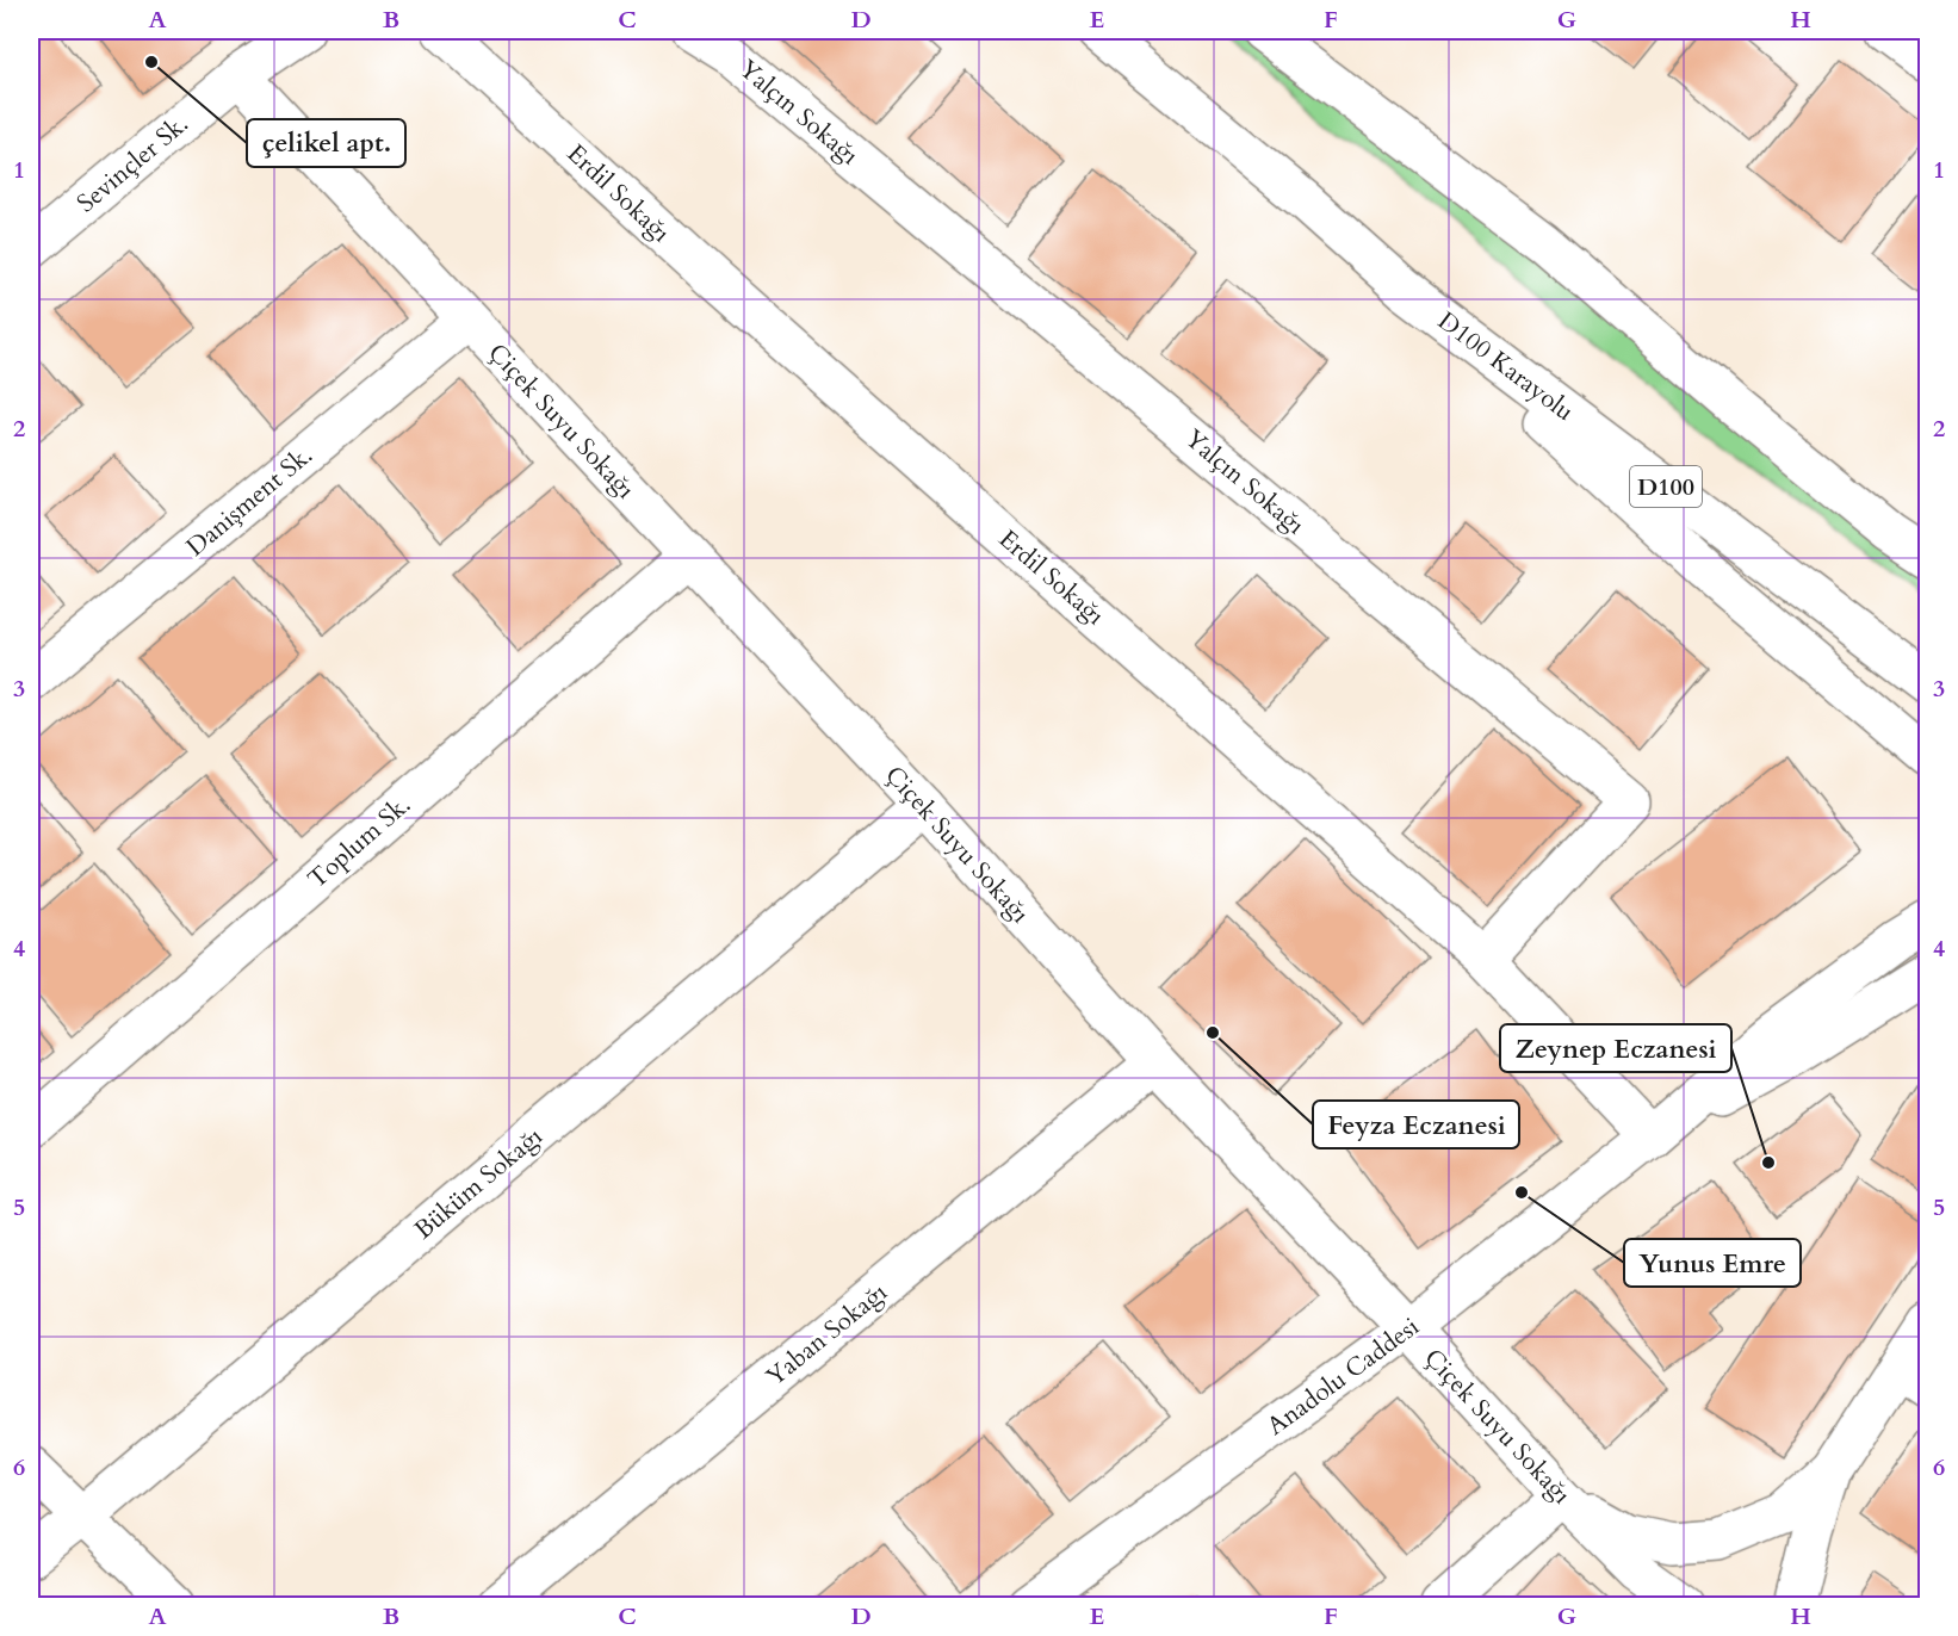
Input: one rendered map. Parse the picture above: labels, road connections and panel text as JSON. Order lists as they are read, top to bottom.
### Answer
{
  "streets": {
    "main road": [
      "Yalçın Sokağı",
      "Sevinçler Sk.",
      "Erdil Sokağı",
      "D100 Karayolu",
      "Çiçek Suyu Sokağı",
      "D100",
      "Danişment Sk.",
      "Toplum Sk.",
      "Büküm Sokağı",
      "Yaban Sokağı",
      "Anadolu Caddesi"
    ]
  },
  "crossings": [
    ["Yalçın Sokağı", "Erdil Sokağı"],
    ["Sevinçler Sk.", "Çiçek Suyu Sokağı"],
    ["Erdil Sokağı", "Anadolu Caddesi"],
    ["Çiçek Suyu Sokağı", "Danişment Sk."],
    ["Çiçek Suyu Sokağı", "Toplum Sk."],
    ["Çiçek Suyu Sokağı", "Büküm Sokağı"],
    ["Çiçek Suyu Sokağı", "Yaban Sokağı"],
    ["Çiçek Suyu Sokağı", "Anadolu Caddesi"]
  ],
  "places": [
    "çelikel apt.",
    "Feyza Eczanesi",
    "Zeynep Eczanesi",
    "Yunus Emre"
  ],
  "grid": {
    "columns": [
      "A",
      "B",
      "C",
      "D",
      "E",
      "F",
      "G",
      "H"
    ],
    "rows": [
      "1",
      "2",
      "3",
      "4",
      "5",
      "6"
    ]
  }
}
